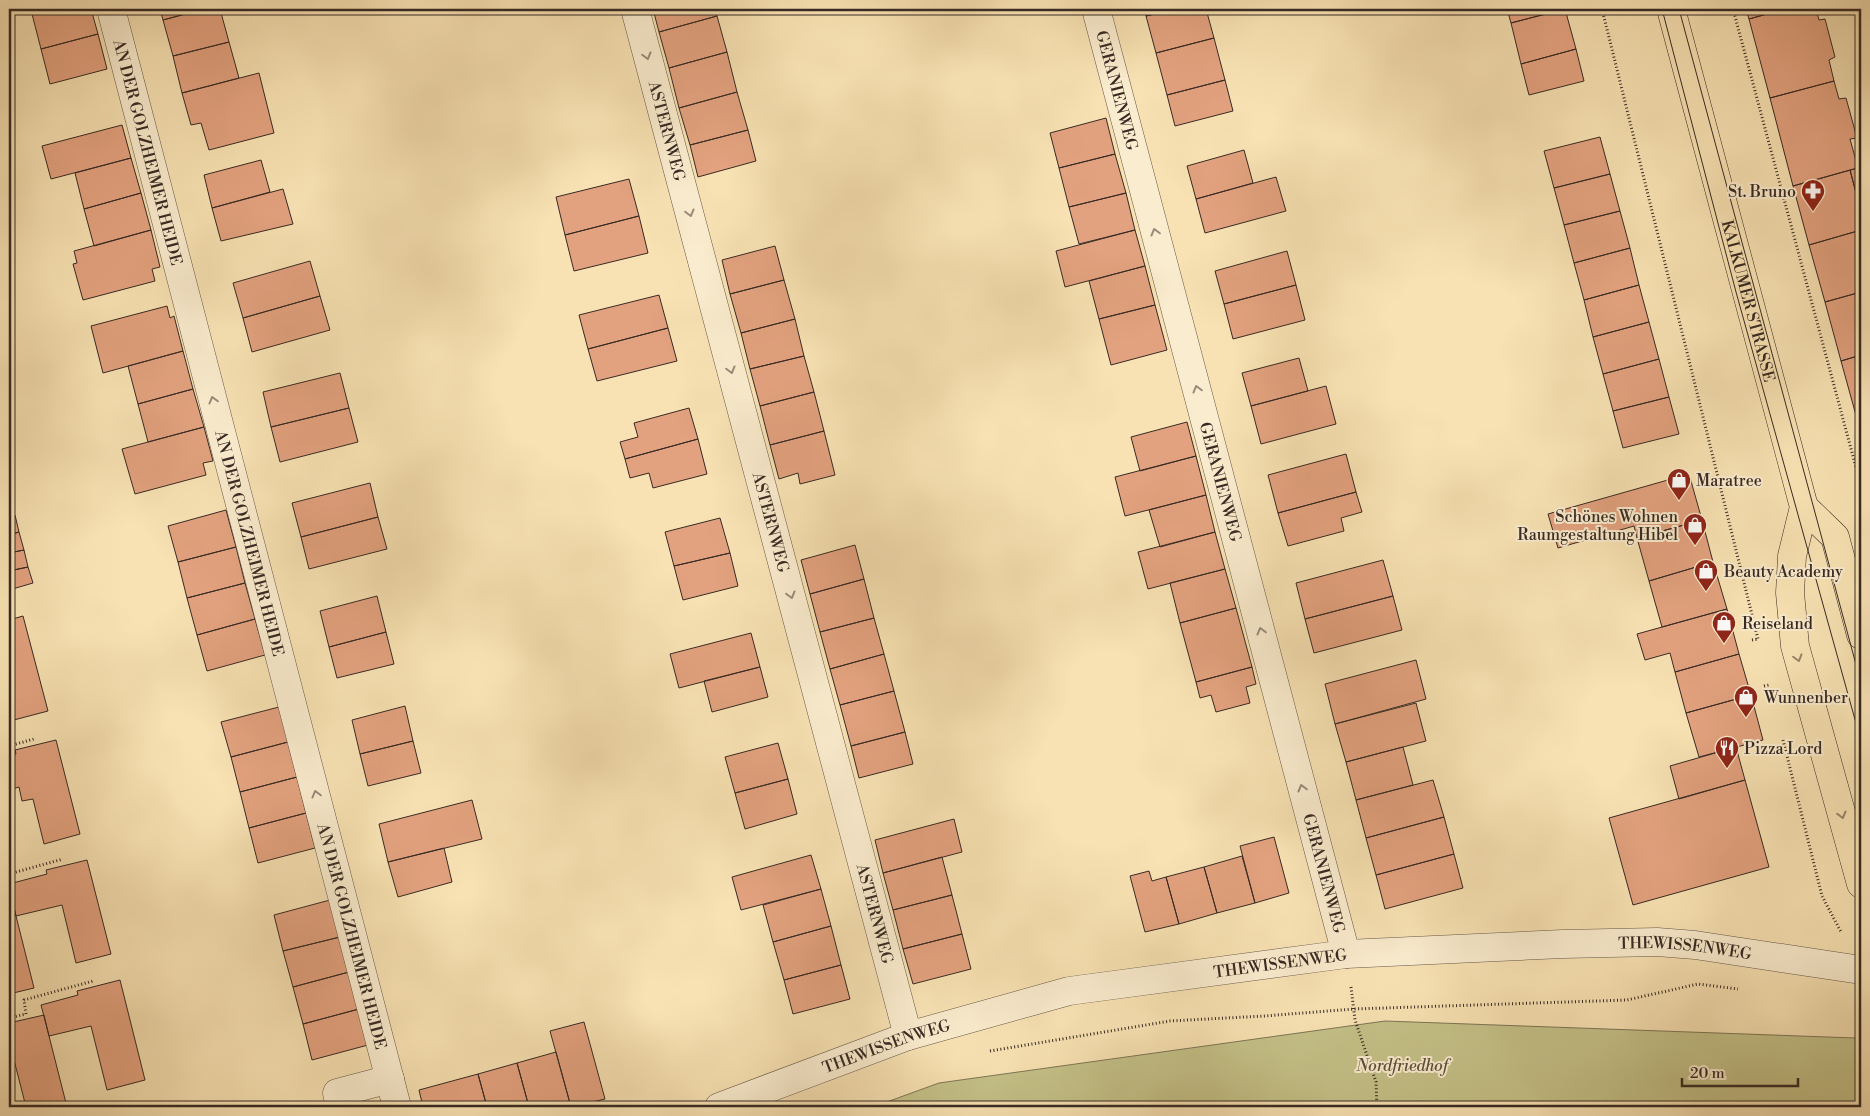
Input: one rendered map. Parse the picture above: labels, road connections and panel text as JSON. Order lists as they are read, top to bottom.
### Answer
{
  "streets": {
    "main road": ["KALKUMER STRASSE"],
    "street": [
      "GERANIENWEG",
      "ASTERNWEG",
      "AN DER GOLZHEIMER HEIDE",
      "THEWISSENWEG"
    ]
  },
  "crossings": [
    ["GERANIENWEG", "THEWISSENWEG"],
    ["ASTERNWEG", "THEWISSENWEG"]
  ],
  "one_way": ["GERANIENWEG", "ASTERNWEG", "AN DER GOLZHEIMER HEIDE"],
  "parks": ["Nordfriedhof"],
  "places": {
    "pharmacy": ["St. Bruno"],
    "shop": [
      "Maratree",
      "Schönes Wohnen Raumgestaltung Hibel",
      "Beauty Academy",
      "Reiseland",
      "Wunnenber"
    ],
    "restaurant": ["Pizza Lord"]
  },
  "scale_bar": "20 m"
}
